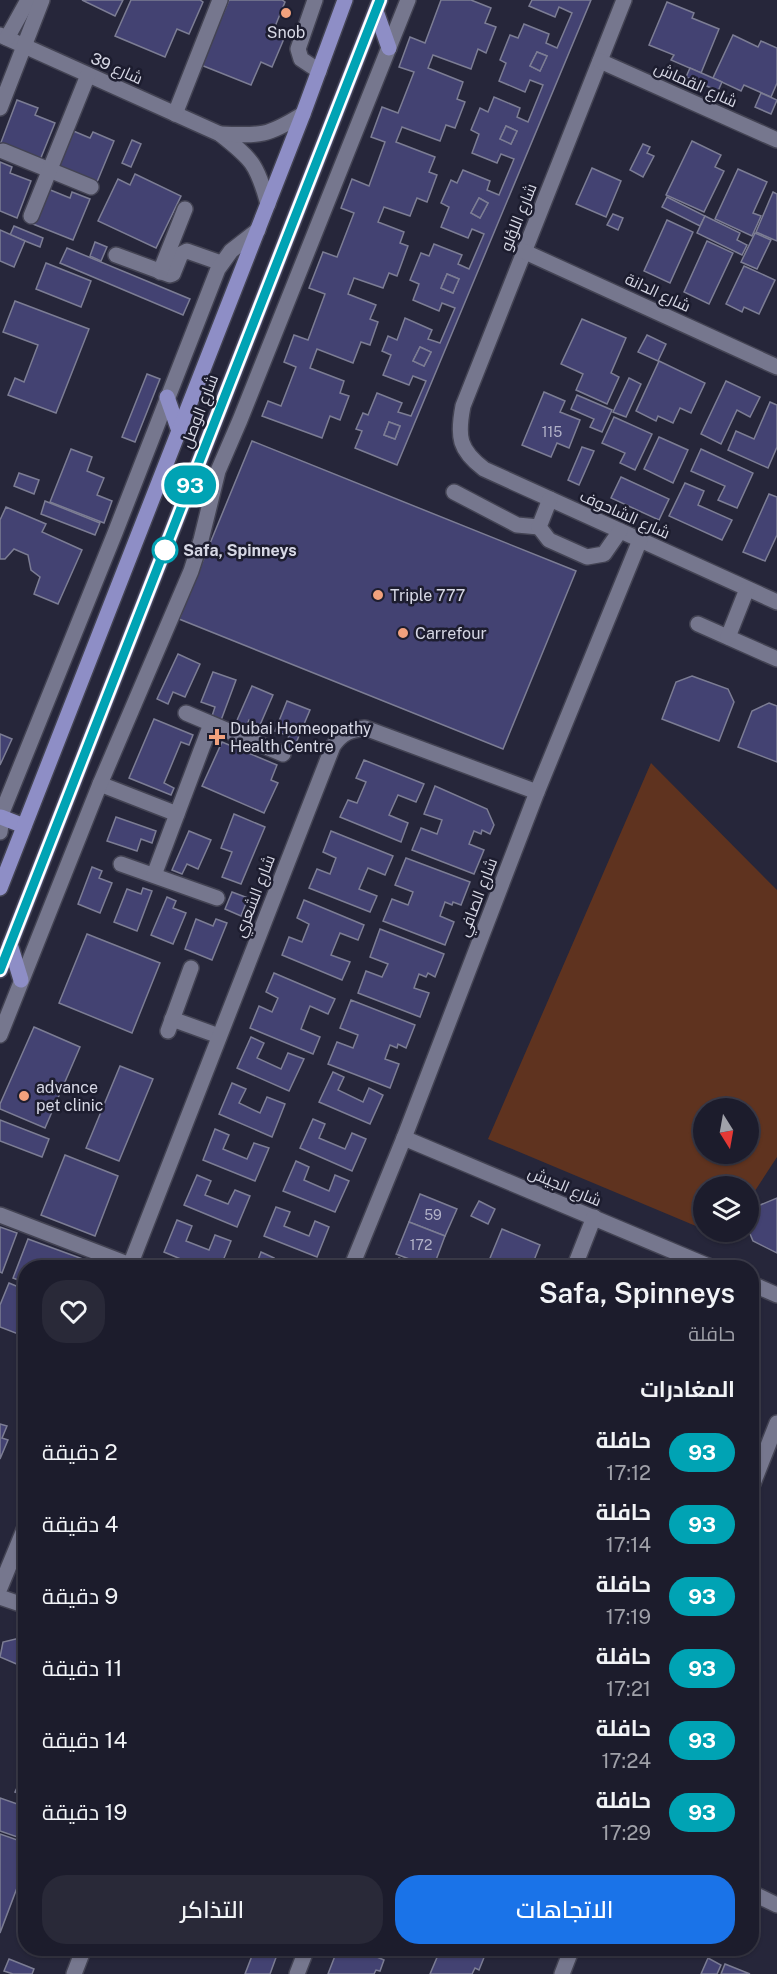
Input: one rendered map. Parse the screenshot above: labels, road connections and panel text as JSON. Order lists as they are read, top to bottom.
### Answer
{
  "streets": {
    "main road": ["شارع الوصل"],
    "street": [
      "شارع 39",
      "شارع القماش",
      "شارع اللؤلو",
      "شارع الدانة",
      "شارع الشاحوف",
      "شارع الشعري",
      "شارع الصافي",
      "شارع الجيش"
    ]
  },
  "crossings": [
    ["شارع 39", "شارع الوصل"],
    ["شارع القماش", "شارع اللؤلو"],
    ["شارع اللؤلو", "شارع الدانة"],
    ["شارع اللؤلو", "شارع الشاحوف"],
    ["شارع الشاحوف", "شارع الصافي"],
    ["شارع الشعري", "شارع الصافي"],
    ["شارع الصافي", "شارع الجيش"]
  ],
  "places": {
    "other": [
      "Snob",
      "Safa, Spinneys",
      "Triple 777",
      "Carrefour",
      "advance pet clinic"
    ],
    "health": ["Dubai Homeopathy Health Centre"]
  },
  "lines": ["bus line 93"],
  "house_numbers": ["115", "59", "172"],
  "north": "bottom",
  "page": {
    "on_map": "93",
    "heading": [
      ["Safa, Spinneys", "حافلة"],
      "المغادرات"
    ],
    "list": [
      {
        "mark": "93",
        "name": "حافلة",
        "note": "17:12",
        "value": "2 دقيقة"
      },
      {
        "mark": "93",
        "name": "حافلة",
        "note": "17:14",
        "value": "4 دقيقة"
      },
      {
        "mark": "93",
        "name": "حافلة",
        "note": "17:19",
        "value": "9 دقيقة"
      },
      {
        "mark": "93",
        "name": "حافلة",
        "note": "17:21",
        "value": "11 دقيقة"
      },
      {
        "mark": "93",
        "name": "حافلة",
        "note": "17:24",
        "value": "14 دقيقة"
      },
      {
        "mark": "93",
        "name": "حافلة",
        "note": "17:29",
        "value": "19 دقيقة"
      }
    ],
    "buttons": ["الاتجاهات", "التذاكر"]
  }
}
